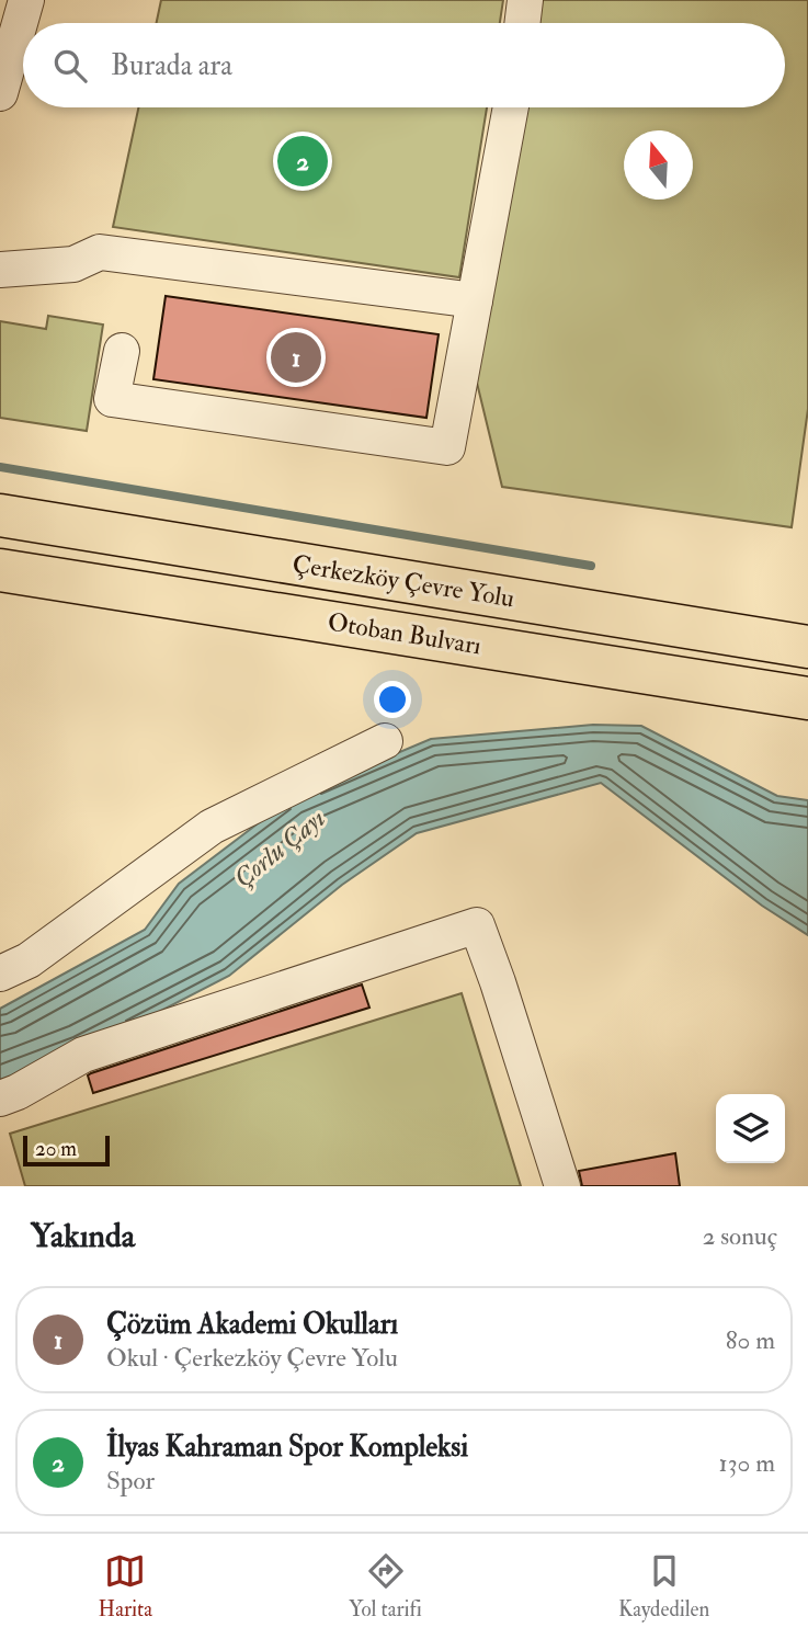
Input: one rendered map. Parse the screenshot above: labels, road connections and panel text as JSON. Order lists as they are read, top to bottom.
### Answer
{
  "streets": {
    "highway": ["Çerkezköy Çevre Yolu", "Otoban Bulvarı"]
  },
  "water": ["Çorlu Çayı"],
  "scale_bar": "20 m",
  "north": "top",
  "page": {
    "search": "Burada ara",
    "pins": ["2", "1"],
    "scale": "20 m",
    "heading": ["Yakında", "2 sonuç"],
    "list": [
      {
        "mark": "1",
        "name": "Çözüm Akademi Okulları",
        "note": "Okul · Çerkezköy Çevre Yolu",
        "value": "80 m"
      },
      {
        "mark": "2",
        "name": "İlyas Kahraman Spor Kompleksi",
        "note": "Spor",
        "value": "130 m"
      }
    ],
    "nav": ["Harita", "Yol tarifi", "Kaydedilen"]
  }
}
